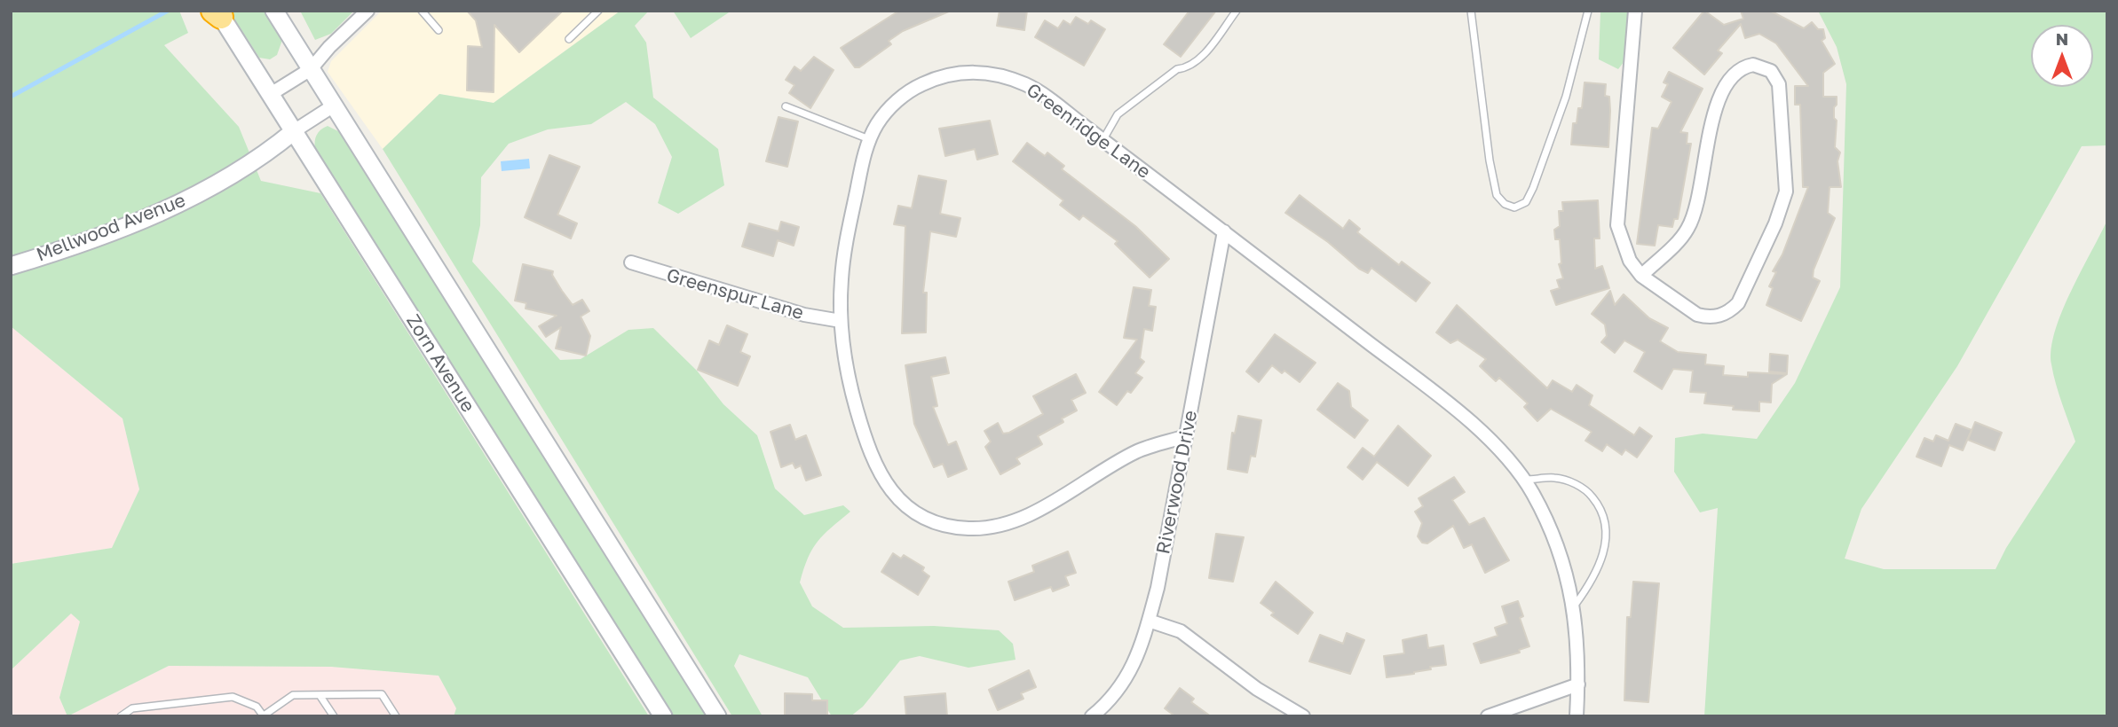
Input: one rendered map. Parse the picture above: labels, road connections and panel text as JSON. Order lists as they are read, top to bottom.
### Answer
{
  "streets": {
    "main road": ["Mellwood Avenue", "Zorn Avenue"],
    "street": ["Greenridge Lane", "Greenspur Lane", "Riverwood Drive"]
  },
  "crossings": [
    ["Greenridge Lane", "Greenspur Lane"],
    ["Greenridge Lane", "Riverwood Drive"],
    ["Mellwood Avenue", "Zorn Avenue"]
  ],
  "north": "top"
}
